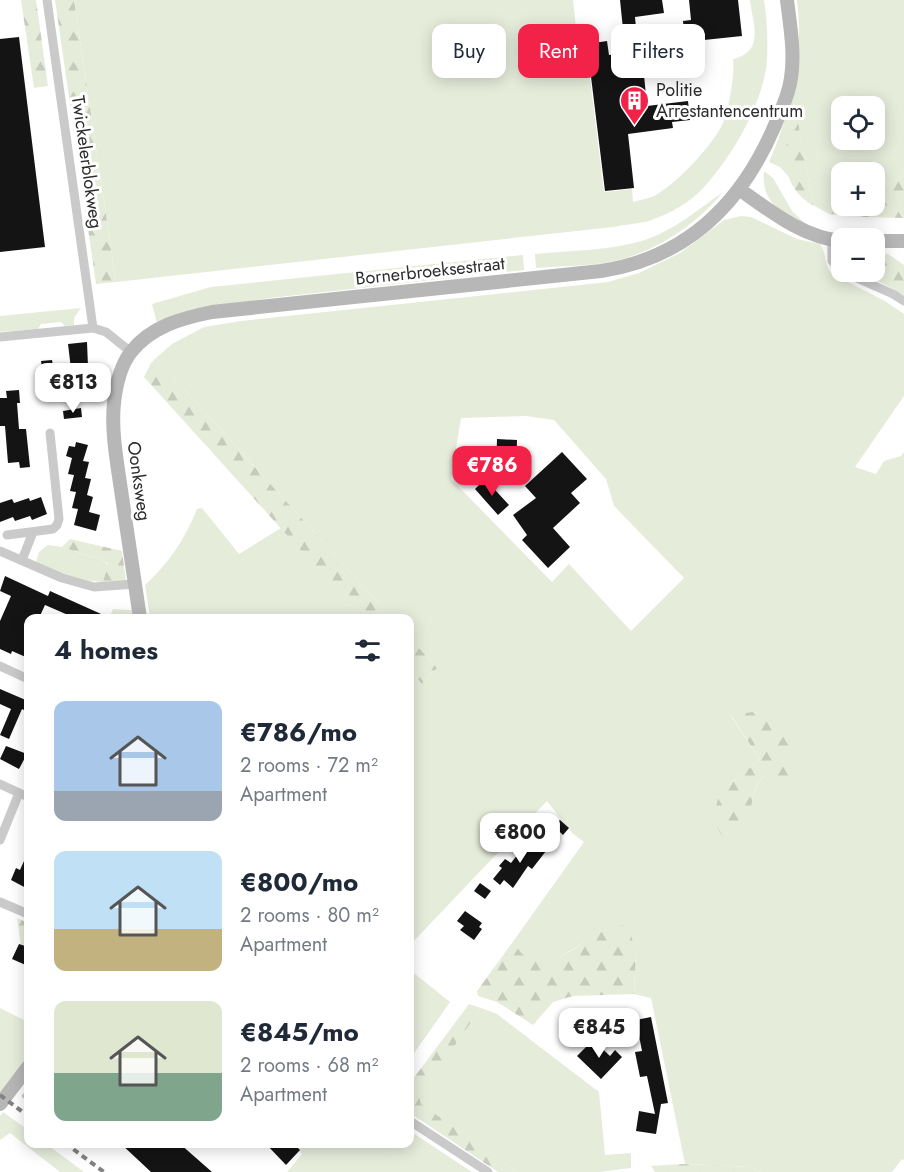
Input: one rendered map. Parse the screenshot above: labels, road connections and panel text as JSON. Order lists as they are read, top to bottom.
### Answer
{
  "streets": {
    "main road": ["Bornerbroeksestraat", "Oonksweg"],
    "street": ["Twickelerblokweg"]
  },
  "crossings": [
    ["Bornerbroeksestraat", "Oonksweg"]
  ],
  "places": {
    "building": ["Politie Arrestantencentrum"]
  },
  "page": {
    "chip": ["Buy", "Rent", "Filters"],
    "map_buttons": ["+", "−"],
    "price": [
      "€813",
      "€786",
      "€800",
      "€845"
    ],
    "heading": "4 homes",
    "list": [
      {
        "name": "€786/mo",
        "note": "2 rooms · 72 m² · Apartment"
      },
      {
        "name": "€800/mo",
        "note": "2 rooms · 80 m² · Apartment"
      },
      {
        "name": "€845/mo",
        "note": "2 rooms · 68 m² · Apartment"
      }
    ]
  }
}
